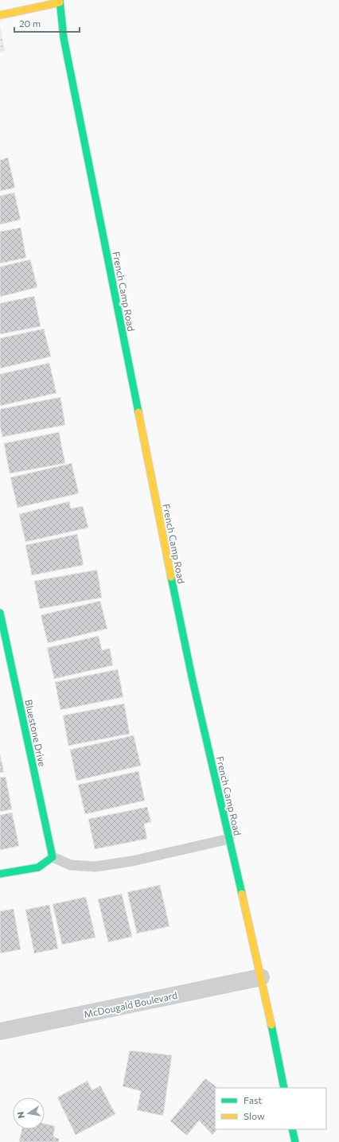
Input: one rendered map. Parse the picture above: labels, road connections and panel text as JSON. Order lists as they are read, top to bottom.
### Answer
{
  "streets": {
    "street": ["French Camp Road", "Bluestone Drive", "McDougald Boulevard"]
  },
  "crossings": [
    ["French Camp Road", "McDougald Boulevard"]
  ],
  "legend": ["Fast", "Slow"],
  "scale_bar": "20 m",
  "north": "left"
}
